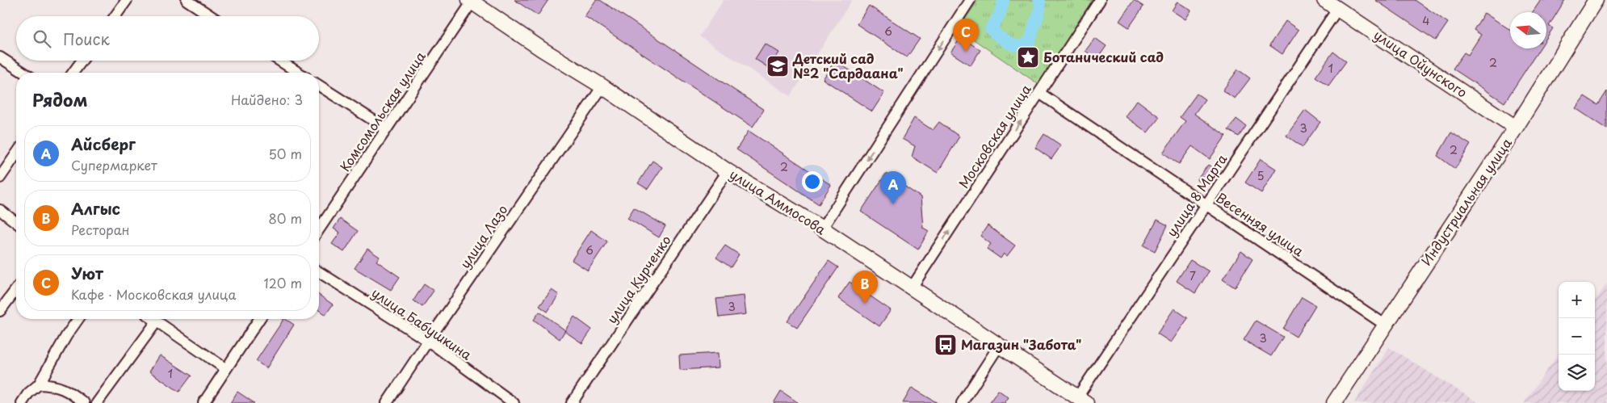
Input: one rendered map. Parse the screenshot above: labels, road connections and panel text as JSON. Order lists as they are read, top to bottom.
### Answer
{
  "streets": {
    "main road": ["улица Ойунского", "улица Аммосова", "Индустриальная улица"],
    "street": [
      "Комсомольская улица",
      "Московская улица",
      "улица 8 Марта",
      "Весенняя улица",
      "улица Лазо",
      "улица Курченко",
      "улица Бабушкина"
    ]
  },
  "crossings": [
    ["улица Ойунского", "улица 8 Марта"],
    ["улица Ойунского", "Индустриальная улица"],
    ["Комсомольская улица", "улица Аммосова"],
    ["Московская улица", "улица Аммосова"],
    ["Московская улица", "Весенняя улица"],
    ["улица 8 Марта", "улица Аммосова"],
    ["улица 8 Марта", "Весенняя улица"],
    ["улица Аммосова", "улица Лазо"],
    ["улица Аммосова", "улица Курченко"],
    ["Индустриальная улица", "Весенняя улица"],
    ["улица Лазо", "улица Бабушкина"]
  ],
  "one_way": ["Московская улица"],
  "places": {
    "place": ["Ботанический сад"],
    "school or university": ["Детский сад №2 \"Сардаана\""],
    "bus stop": ["Магазин \"Забота\""]
  },
  "house_numbers": [
    "4",
    "6",
    "2",
    "1",
    "3",
    "2",
    "2",
    "5",
    "6",
    "7",
    "3",
    "3",
    "1"
  ],
  "north": "left",
  "page": {
    "search": "Поиск",
    "pins": ["C", "A", "B"],
    "heading": ["Рядом", "Найдено: 3"],
    "list": [
      {
        "mark": "A",
        "name": "Айсберг",
        "note": "Супермаркет",
        "value": "50 m"
      },
      {
        "mark": "B",
        "name": "Алгыс",
        "note": "Ресторан",
        "value": "80 m"
      },
      {
        "mark": "C",
        "name": "Уют",
        "note": "Кафе · Московская улица",
        "value": "120 m"
      }
    ],
    "map_buttons": ["+", "−"]
  }
}
